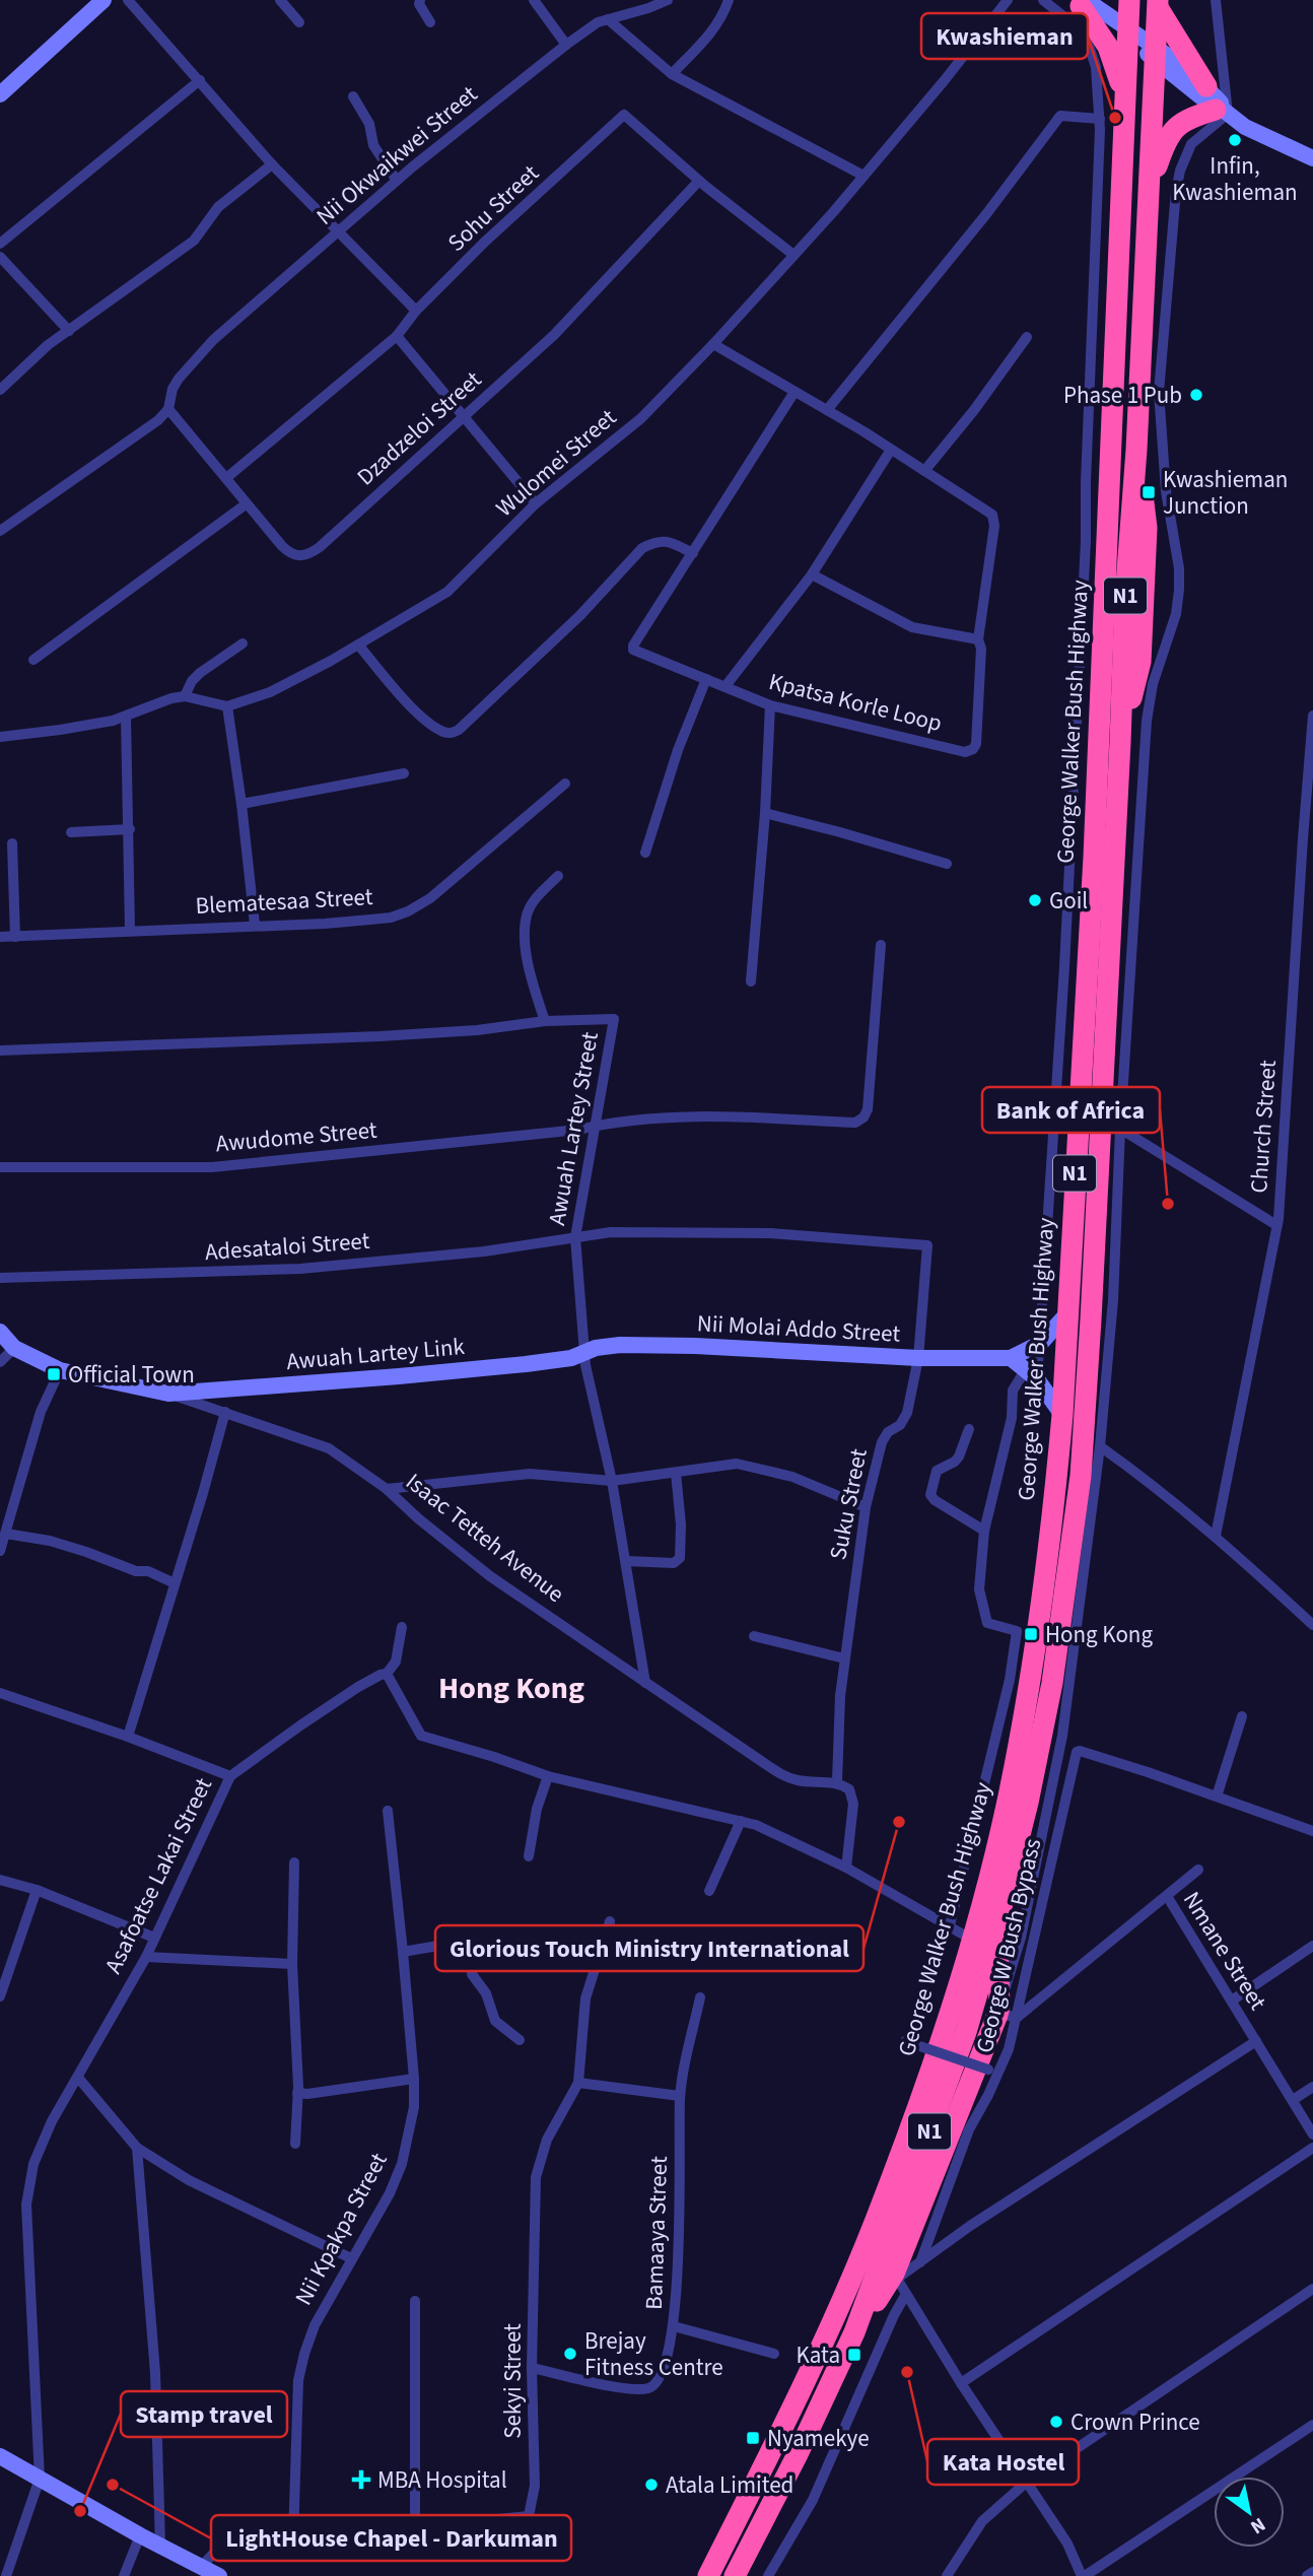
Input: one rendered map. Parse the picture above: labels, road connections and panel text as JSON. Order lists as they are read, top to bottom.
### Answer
{
  "streets": {
    "highway": ["N1", "George Walker Bush Highway"],
    "street": [
      "Nii Okwaikwei Street",
      "Sohu Street",
      "Dzadzeloi Street",
      "Wulomei Street",
      "Kpatsa Korle Loop",
      "Blematesaa Street",
      "Church Street",
      "Awuah Lartey Street",
      "Awudome Street",
      "Adesataloi Street",
      "Nii Molai Addo Street",
      "Awuah Lartey Link",
      "Suku Street",
      "Isaac Tetteh Avenue",
      "Asafoatse Lakai Street",
      "George W Bush Bypass",
      "Nmane Street",
      "Nii Kpakpa Street",
      "Bamaaya Street",
      "Sekyi Street"
    ]
  },
  "crossings": [
    ["Nii Okwaikwei Street", "Dzadzeloi Street"],
    ["Sohu Street", "Dzadzeloi Street"],
    ["Sohu Street", "Wulomei Street"],
    ["George Walker Bush Highway", "Nii Molai Addo Street"],
    ["Awuah Lartey Street", "Awudome Street"],
    ["Awuah Lartey Street", "Adesataloi Street"],
    ["Awuah Lartey Street", "Nii Molai Addo Street"],
    ["Awuah Lartey Street", "Awuah Lartey Link"],
    ["Awuah Lartey Street", "Isaac Tetteh Avenue"],
    ["Adesataloi Street", "Suku Street"],
    ["Nii Molai Addo Street", "Awuah Lartey Link"],
    ["Nii Molai Addo Street", "Suku Street"],
    ["Awuah Lartey Link", "Isaac Tetteh Avenue"],
    ["Suku Street", "Isaac Tetteh Avenue"],
    ["George W Bush Bypass", "Nmane Street"],
    ["Nii Kpakpa Street", "Sekyi Street"],
    ["Bamaaya Street", "Sekyi Street"]
  ],
  "districts": ["Hong Kong"],
  "places": {
    "other": [
      "Kwashieman",
      "Infin, Kwashieman",
      "Phase 1 Pub",
      "Goil",
      "Bank of Africa",
      "Glorious Touch Ministry International",
      "Brejay Fitness Centre",
      "Kata Hostel",
      "Crown Prince",
      "LightHouse Chapel - Darkuman",
      "Atala Limited",
      "Stamp travel"
    ],
    "transit": [
      "Kwashieman Junction",
      "Official Town",
      "Hong Kong",
      "Kata",
      "Nyamekye"
    ],
    "health": ["MBA Hospital"]
  },
  "north": "bottom right"
}
